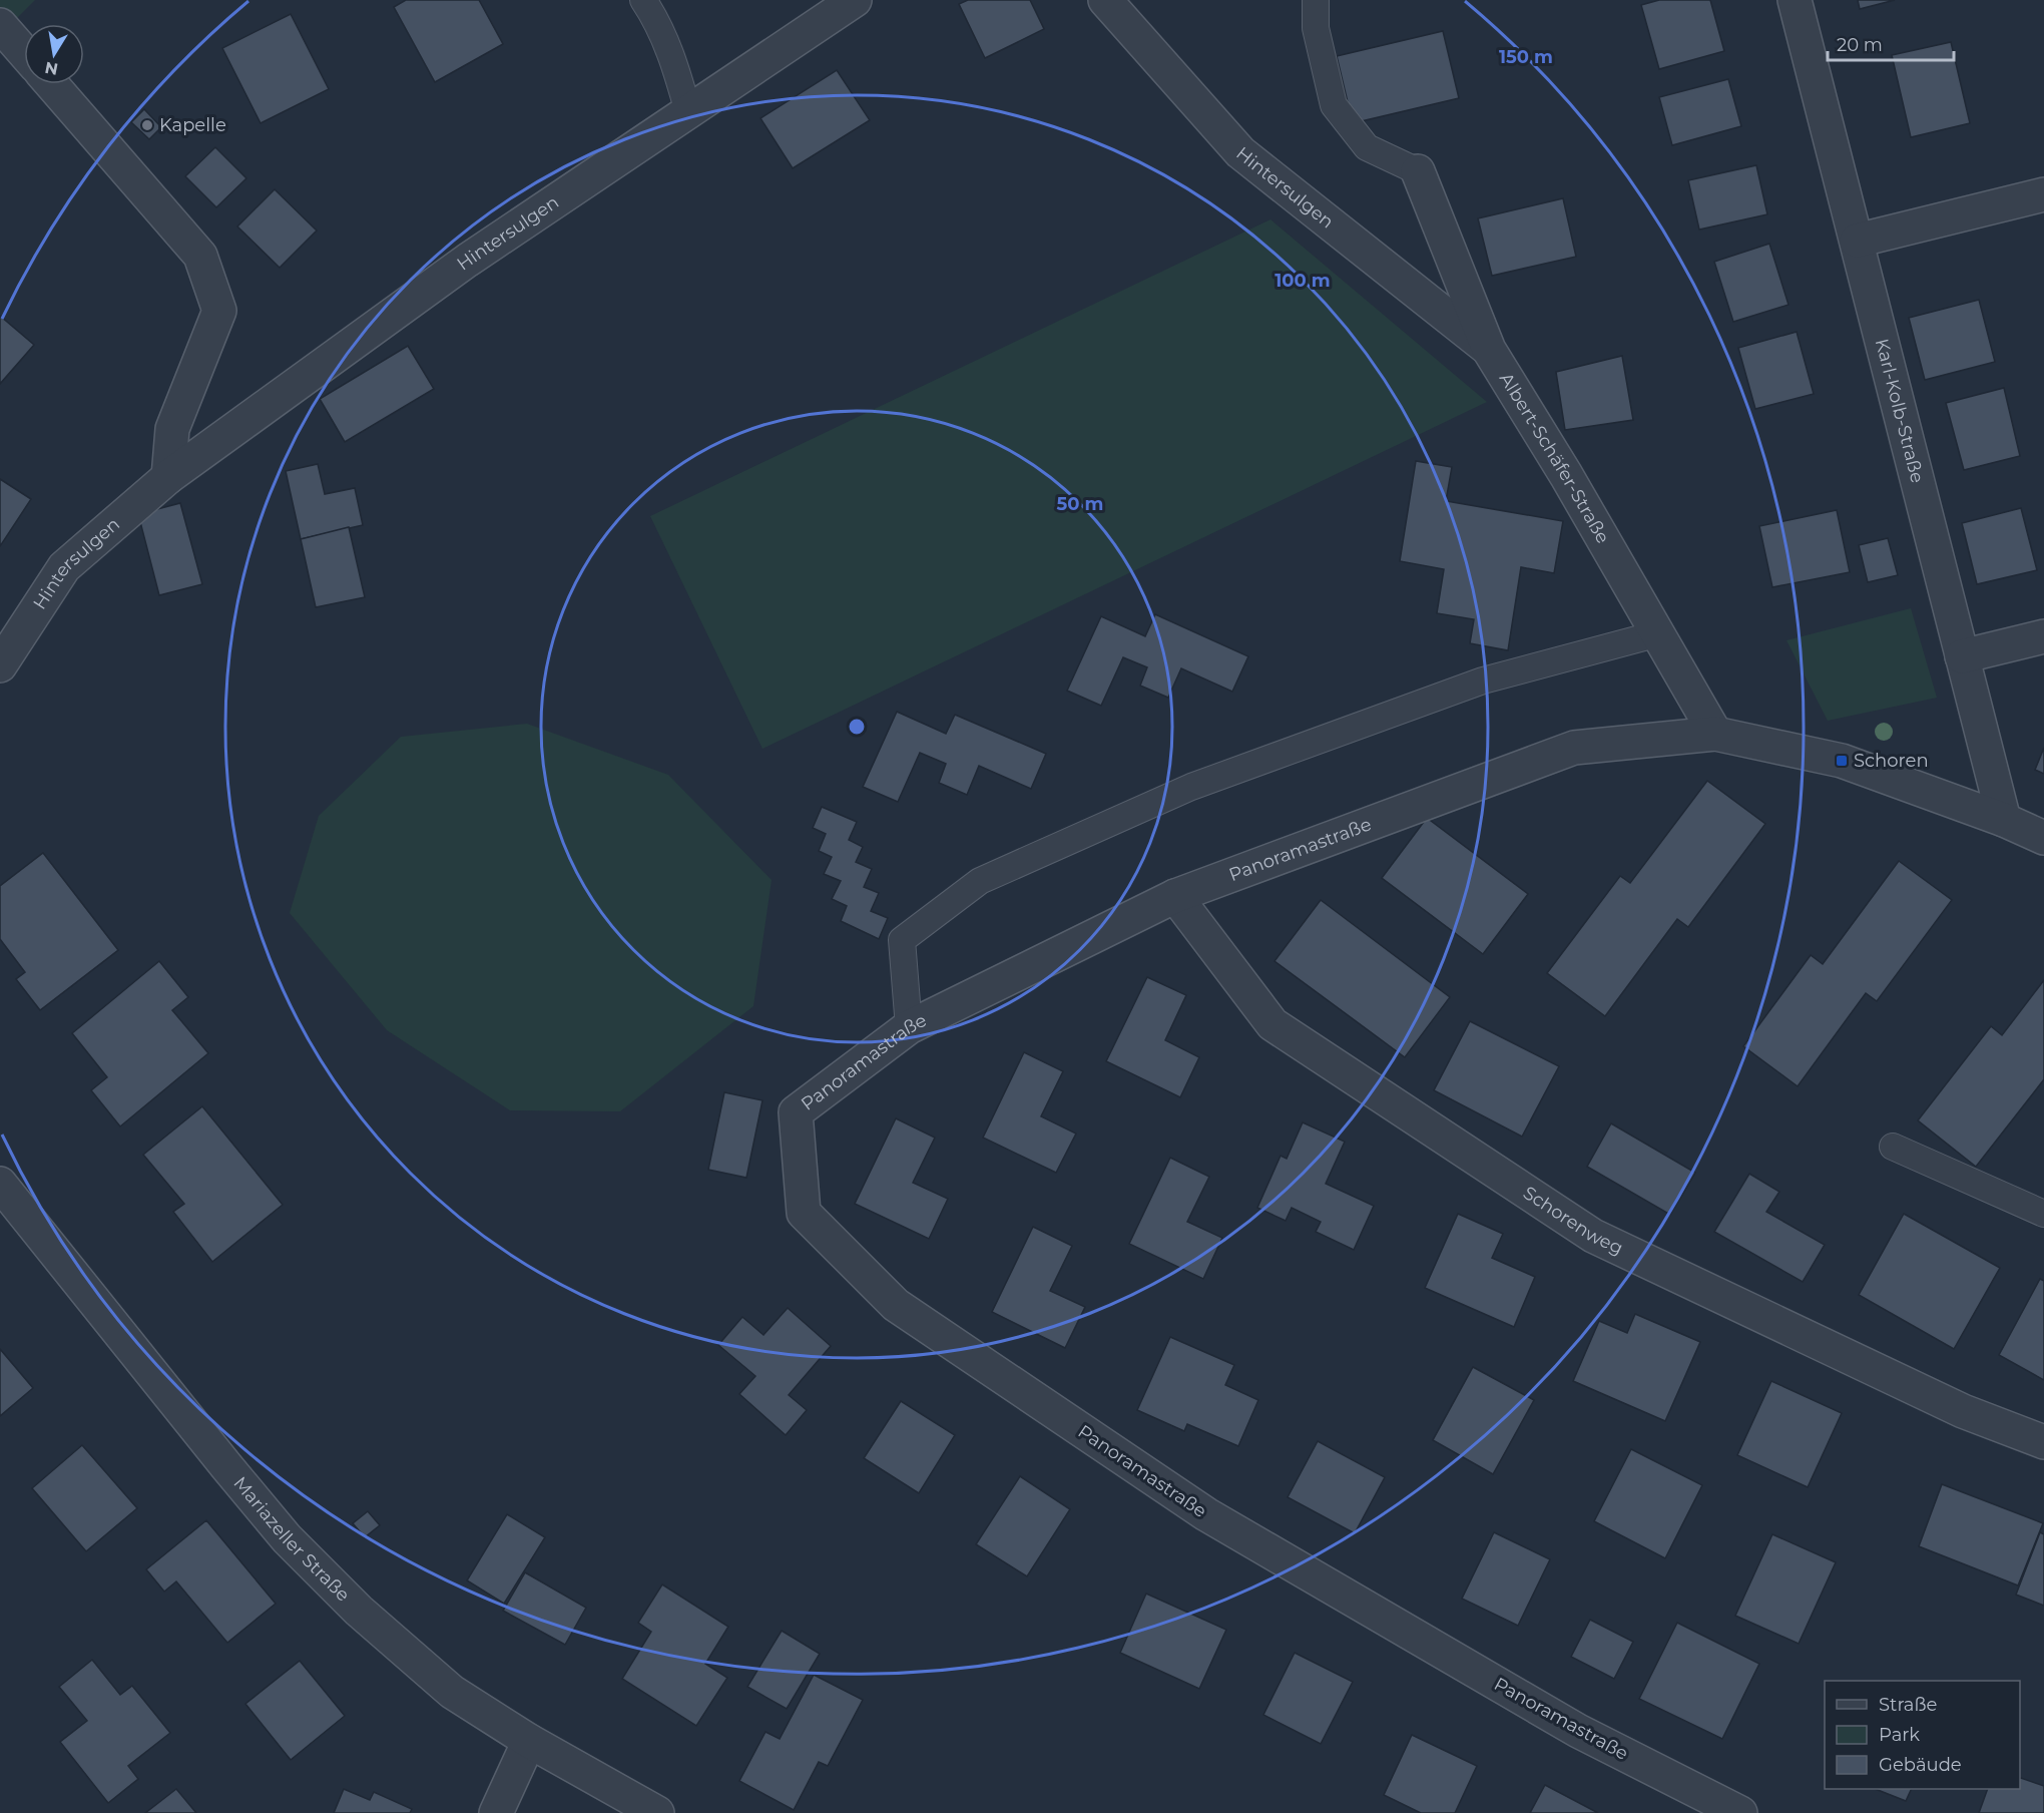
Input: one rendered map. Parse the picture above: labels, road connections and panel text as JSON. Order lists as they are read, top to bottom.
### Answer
{
  "streets": {
    "street": [
      "Hintersulgen",
      "Karl-Kolb-Straße",
      "Albert-Schäfer-Straße",
      "Panoramastraße",
      "Schorenweg",
      "Mariazeller Straße"
    ]
  },
  "crossings": [
    ["Hintersulgen", "Albert-Schäfer-Straße"],
    ["Karl-Kolb-Straße", "Panoramastraße"],
    ["Albert-Schäfer-Straße", "Panoramastraße"],
    ["Panoramastraße", "Schorenweg"]
  ],
  "places": {
    "other": ["Kapelle"],
    "transit": ["Schoren"]
  },
  "legend": ["Straße", "Park", "Gebäude"],
  "scale_bar": "20 m",
  "north": "bottom",
  "rings": ["150 m", "100 m", "50 m"]
}
